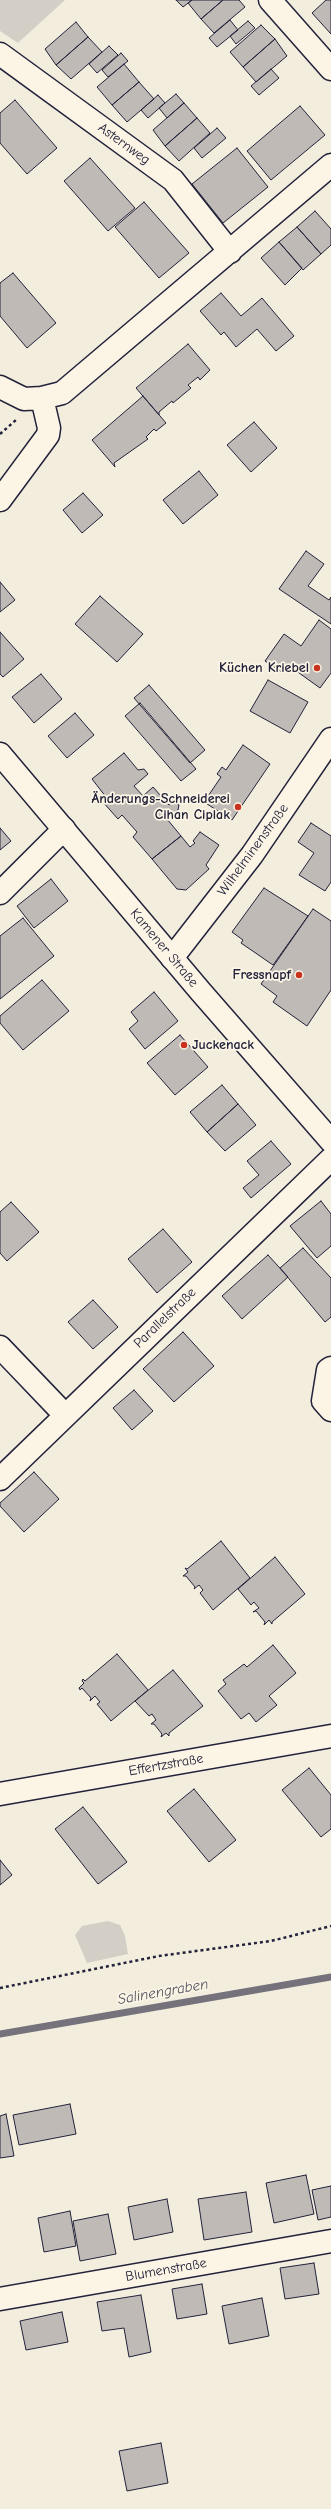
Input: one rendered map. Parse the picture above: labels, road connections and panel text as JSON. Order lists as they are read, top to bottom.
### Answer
{
  "streets": {
    "street": [
      "Asternweg",
      "Wilhelminenstraße",
      "Kamener Straße",
      "Parallelstraße",
      "Effertzstraße",
      "Blumenstraße"
    ]
  },
  "crossings": [
    ["Wilhelminenstraße", "Kamener Straße"]
  ],
  "water": ["Salinengraben"],
  "places": [
    "Küchen Kriebel",
    "Änderungs-Schneiderei Cihan Ciplak",
    "Fressnapf",
    "Juckenack"
  ]
}
